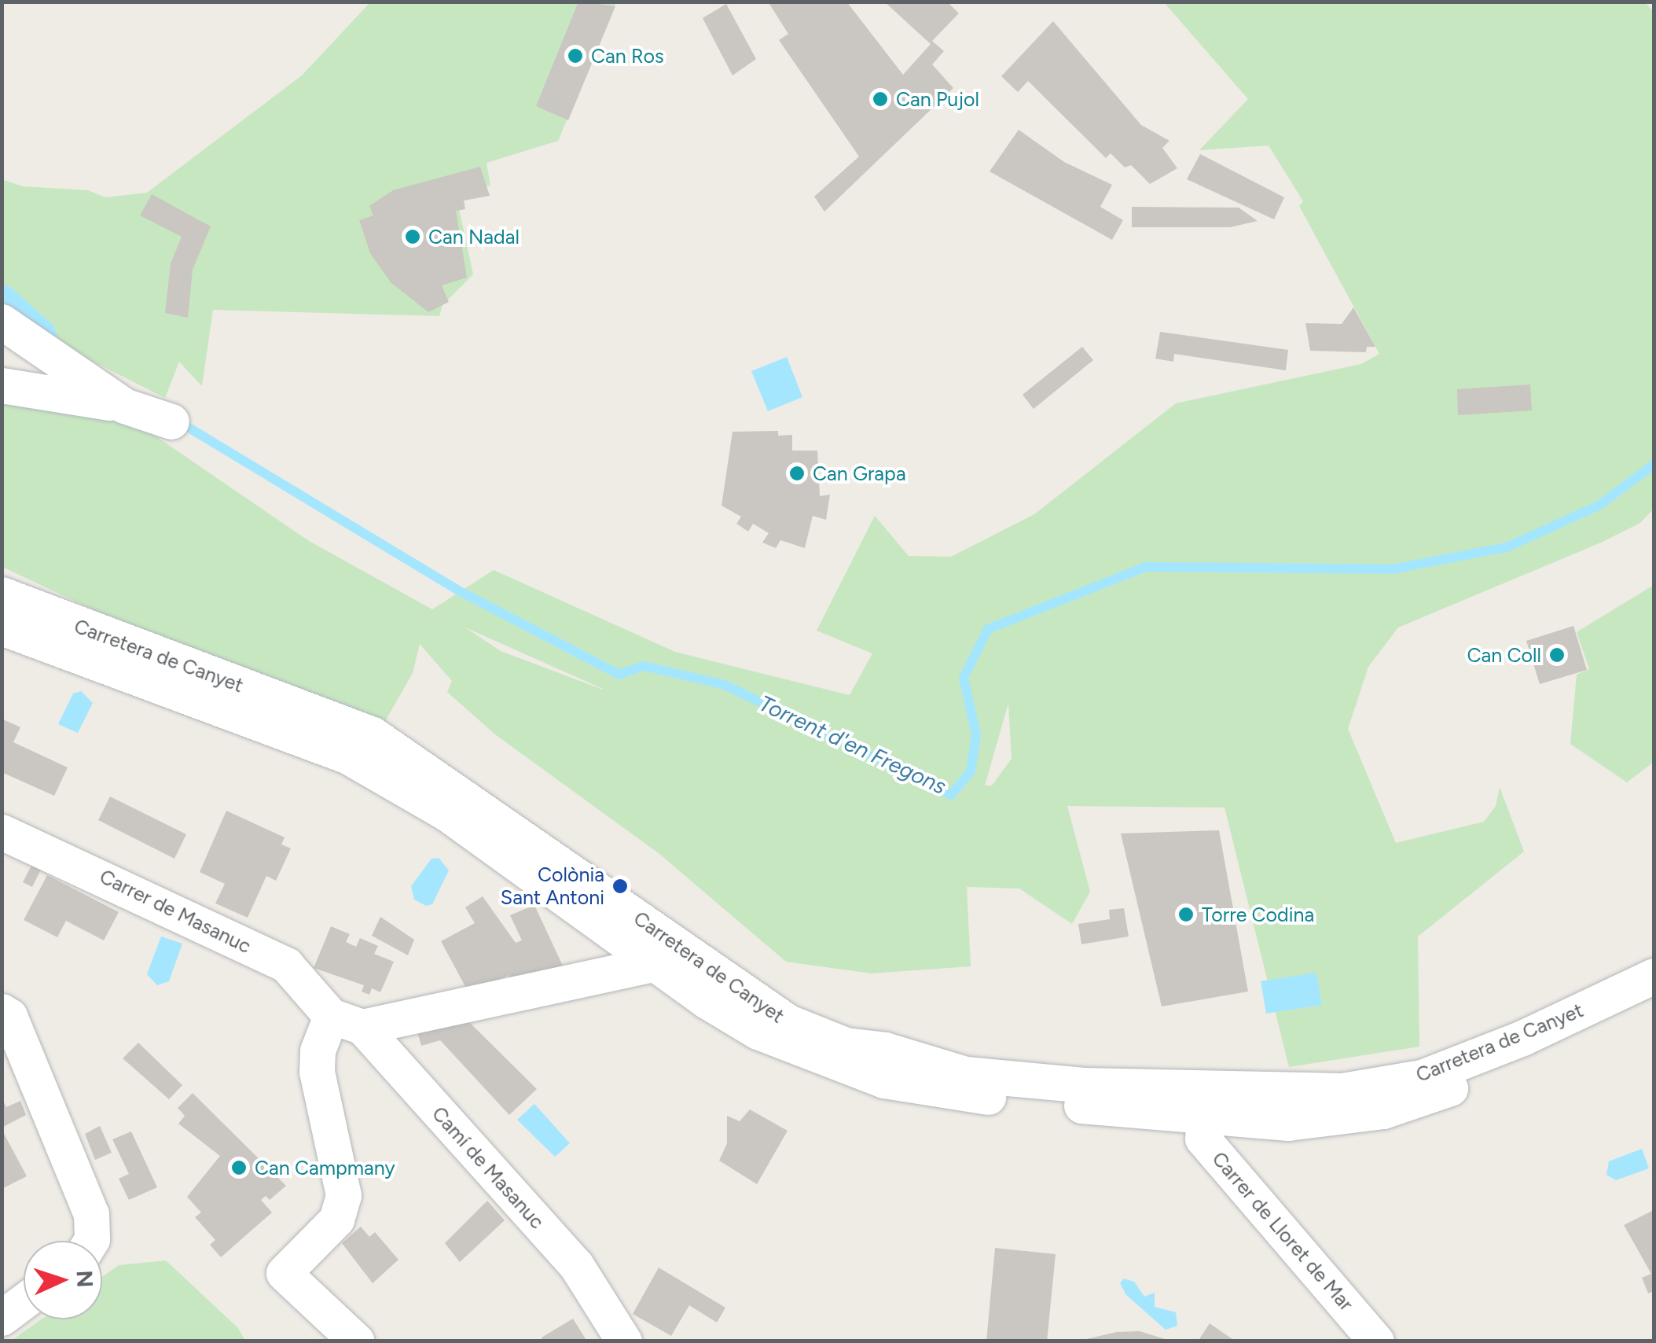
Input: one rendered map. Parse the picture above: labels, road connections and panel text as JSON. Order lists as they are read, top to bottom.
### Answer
{
  "streets": {
    "street": [
      "Carretera de Canyet",
      "Carrer de Masanuc",
      "Camí de Masanuc",
      "Carrer de Lloret de Mar"
    ]
  },
  "crossings": [
    ["Carretera de Canyet", "Carrer de Lloret de Mar"],
    ["Carrer de Masanuc", "Camí de Masanuc"]
  ],
  "water": ["Torrent d'en Fregons"],
  "places": [
    "Can Ros",
    "Can Pujol",
    "Can Nadal",
    "Can Grapa",
    "Can Coll",
    "Colònia Sant Antoni",
    "Torre Codina",
    "Can Campmany"
  ],
  "north": "right"
}
